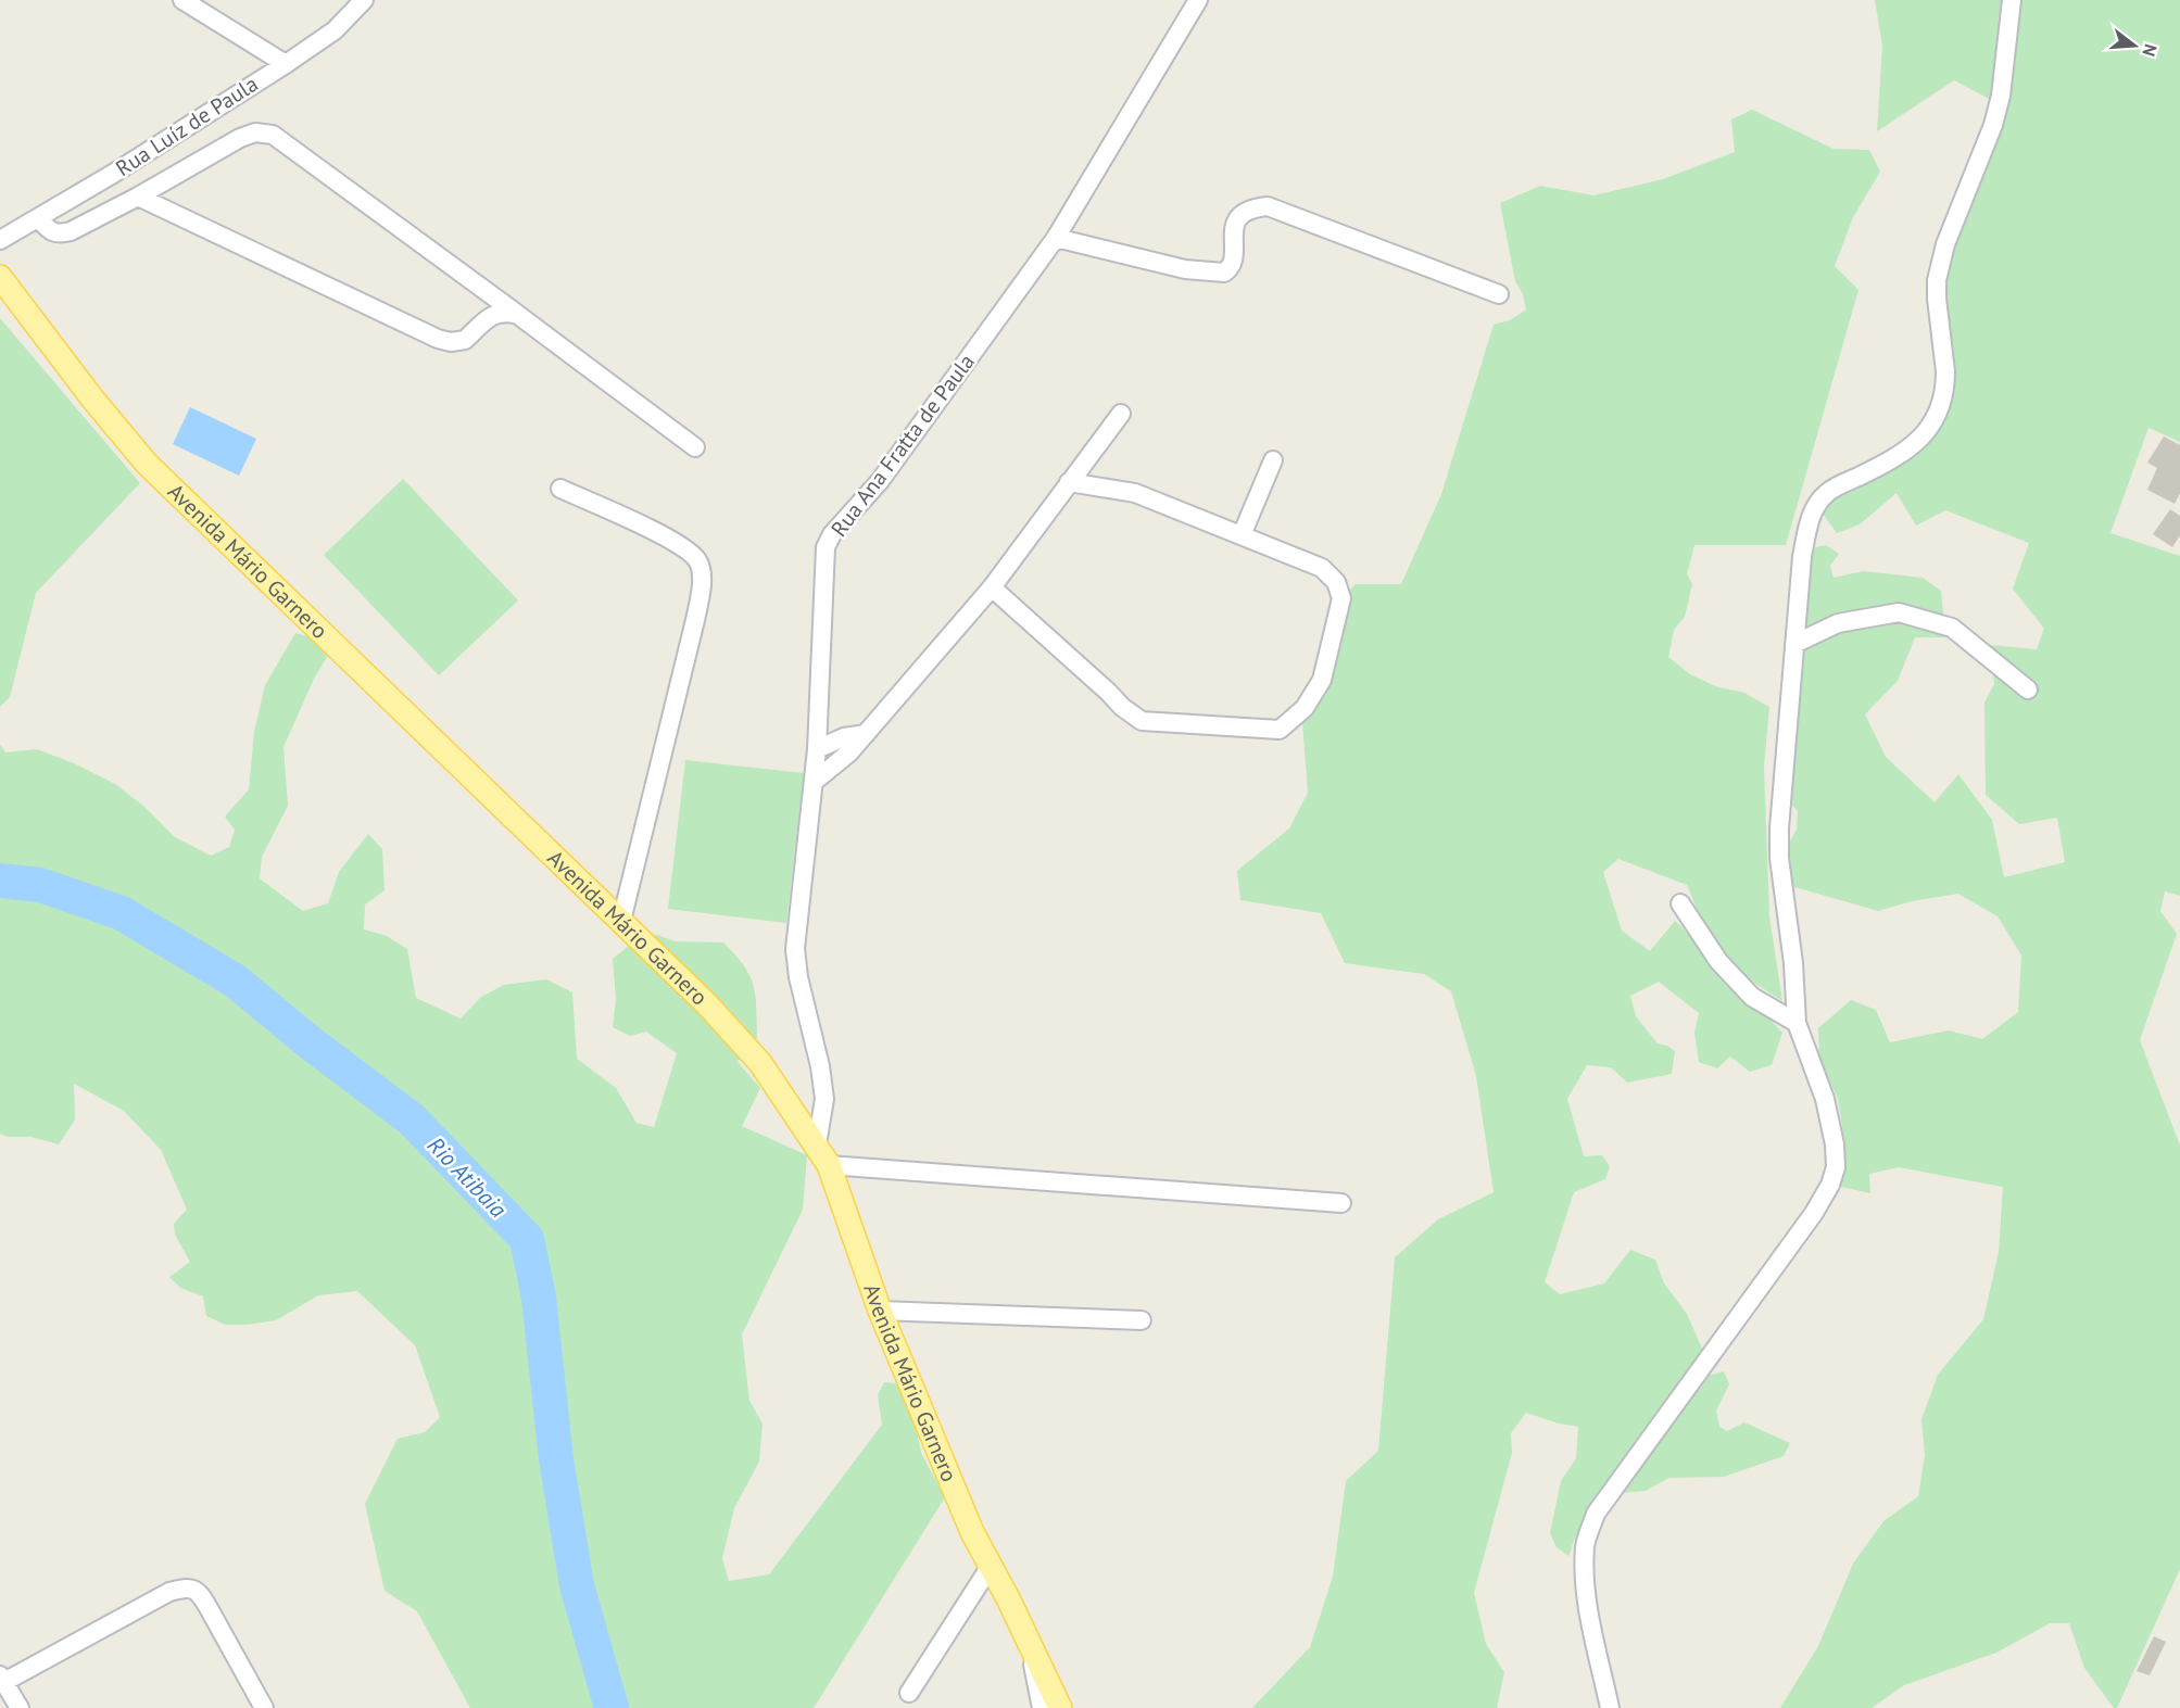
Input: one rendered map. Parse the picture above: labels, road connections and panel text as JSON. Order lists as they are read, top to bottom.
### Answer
{
  "streets": {
    "main road": ["Avenida Mário Garnero"],
    "street": ["Rua Luíz de Paula", "Rua Ana Fratta de Paula"]
  },
  "crossings": [
    ["Rua Ana Fratta de Paula", "Avenida Mário Garnero"]
  ],
  "water": ["Rio Atibaia"],
  "north": "right"
}
